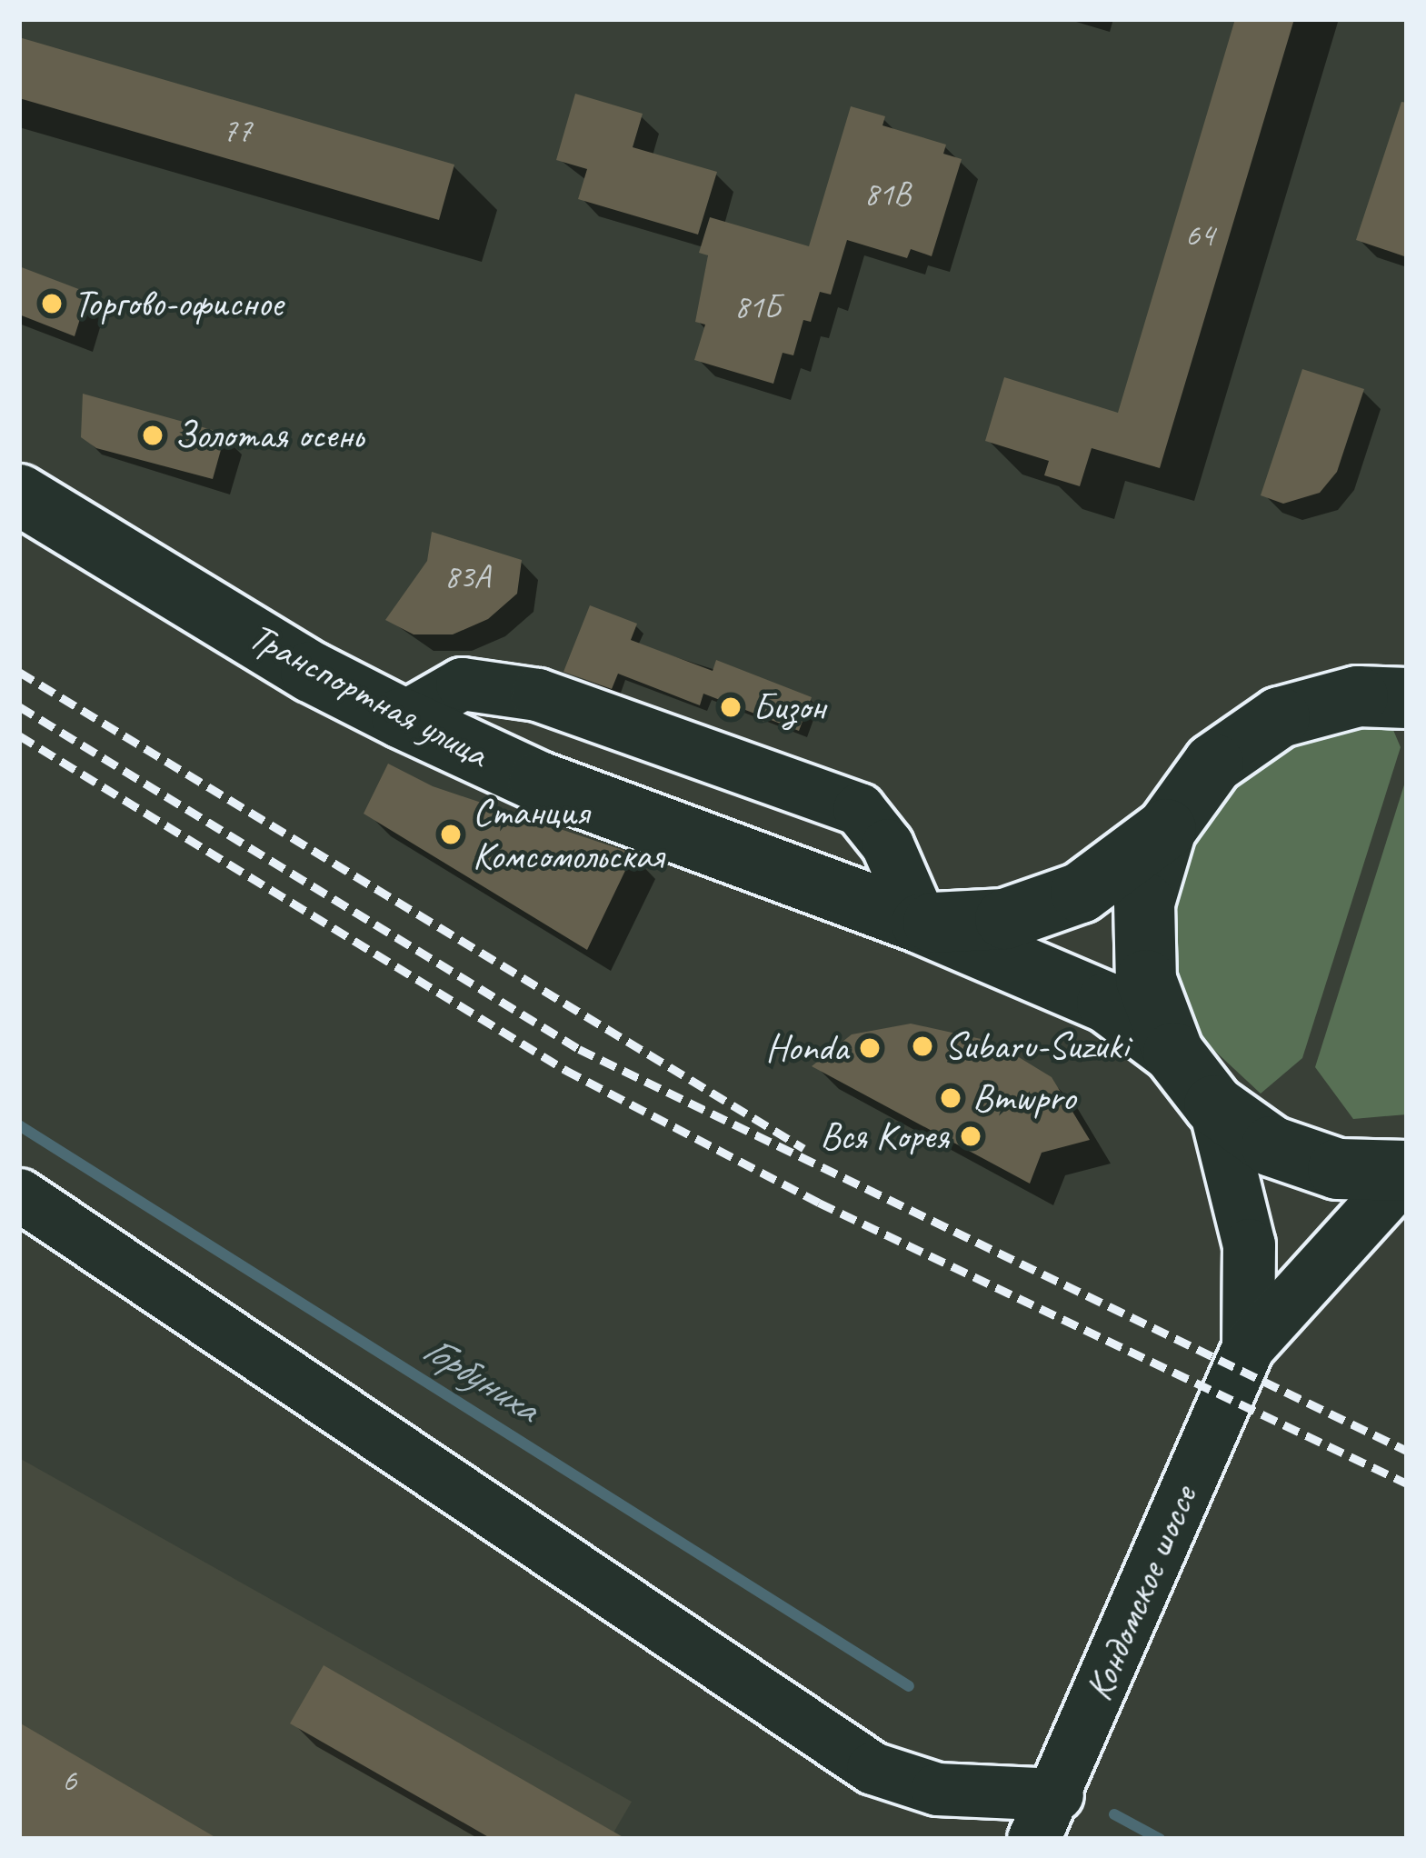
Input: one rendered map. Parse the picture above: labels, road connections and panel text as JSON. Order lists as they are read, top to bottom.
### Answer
{
  "streets": {
    "main road": ["Транспортная улица"],
    "street": ["Кондомское шоссе"]
  },
  "water": ["Горбуниха"],
  "places": [
    "Торгово-офисное",
    "Золотая осень",
    "Бизон",
    "Станция Комсомольская",
    "Subaru-Suzuki",
    "Honda",
    "Bmwpro",
    "Вся Корея"
  ],
  "house_numbers": [
    "77",
    "81В",
    "64",
    "81Б",
    "83А",
    "6"
  ]
}
